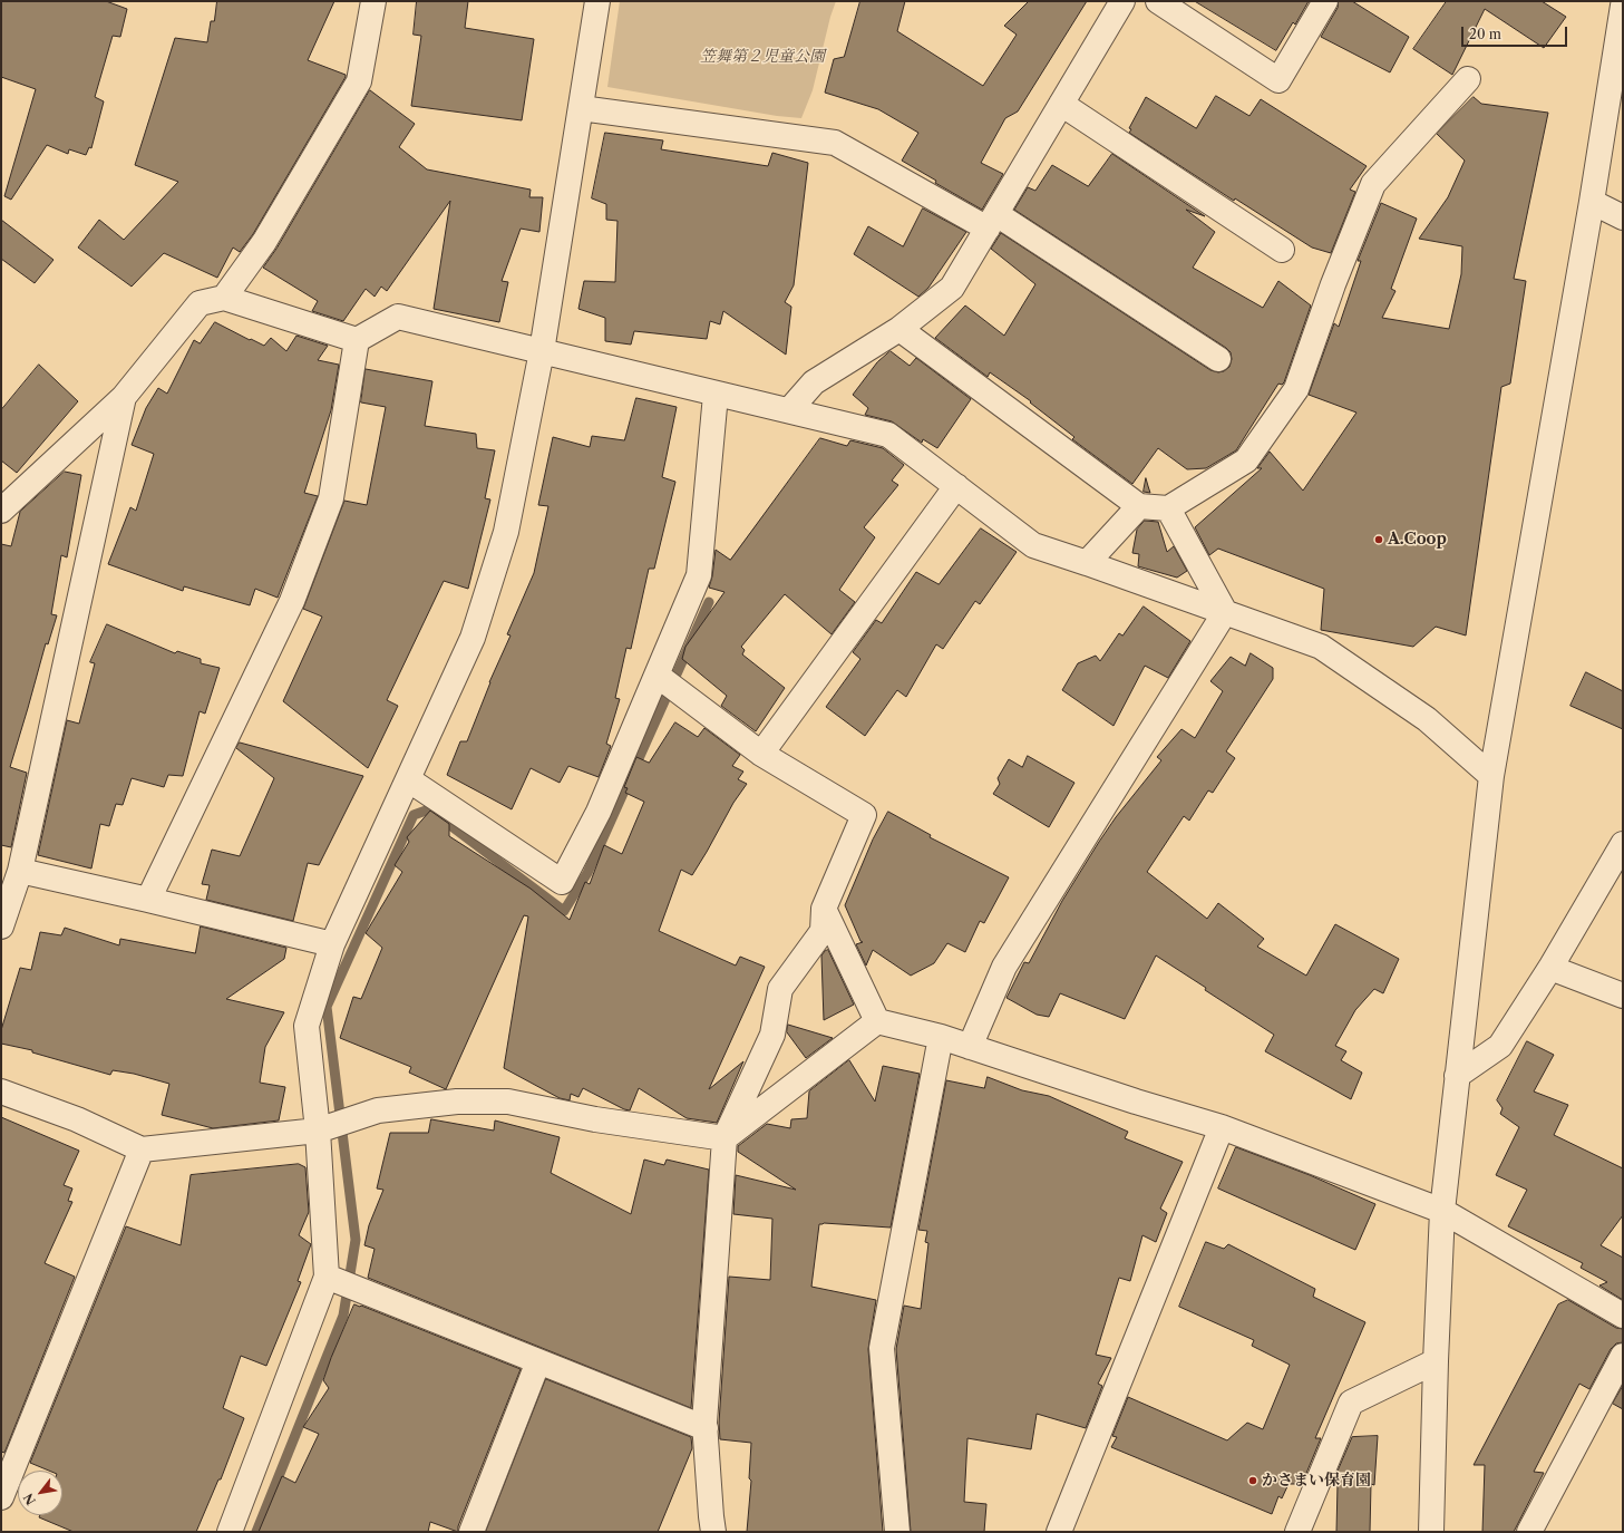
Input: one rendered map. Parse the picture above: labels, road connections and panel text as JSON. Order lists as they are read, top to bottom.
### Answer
{
  "parks": ["笠舞第２児童公園"],
  "places": ["A.Coop", "かさまい保育園"],
  "scale_bar": "20 m",
  "north": "bottom left"
}
